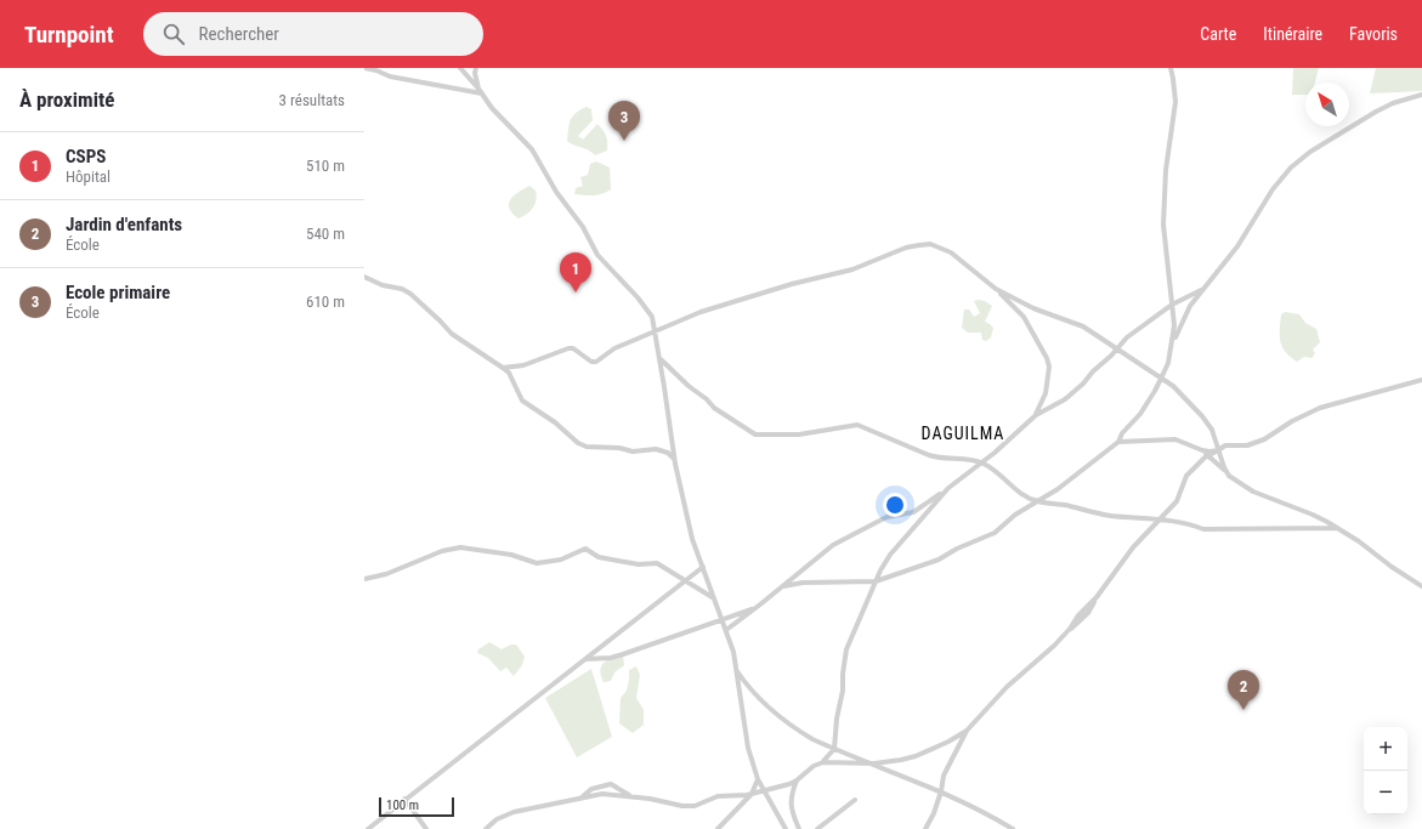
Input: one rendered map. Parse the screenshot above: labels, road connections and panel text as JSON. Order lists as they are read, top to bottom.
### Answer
{
  "districts": ["DAGUILMA"],
  "scale_bar": "100 m",
  "north": "top left",
  "page": {
    "header": "Turnpoint",
    "search": "Rechercher",
    "nav": ["Carte", "Itinéraire", "Favoris"],
    "heading": ["À proximité", "3 résultats"],
    "pins": ["3", "1", "2"],
    "list": [
      {
        "mark": "1",
        "name": "CSPS",
        "note": "Hôpital",
        "value": "510 m"
      },
      {
        "mark": "2",
        "name": "Jardin d'enfants",
        "note": "École",
        "value": "540 m"
      },
      {
        "mark": "3",
        "name": "Ecole primaire",
        "note": "École",
        "value": "610 m"
      }
    ],
    "map_buttons": ["+", "−"],
    "scale": "100 m"
  }
}
